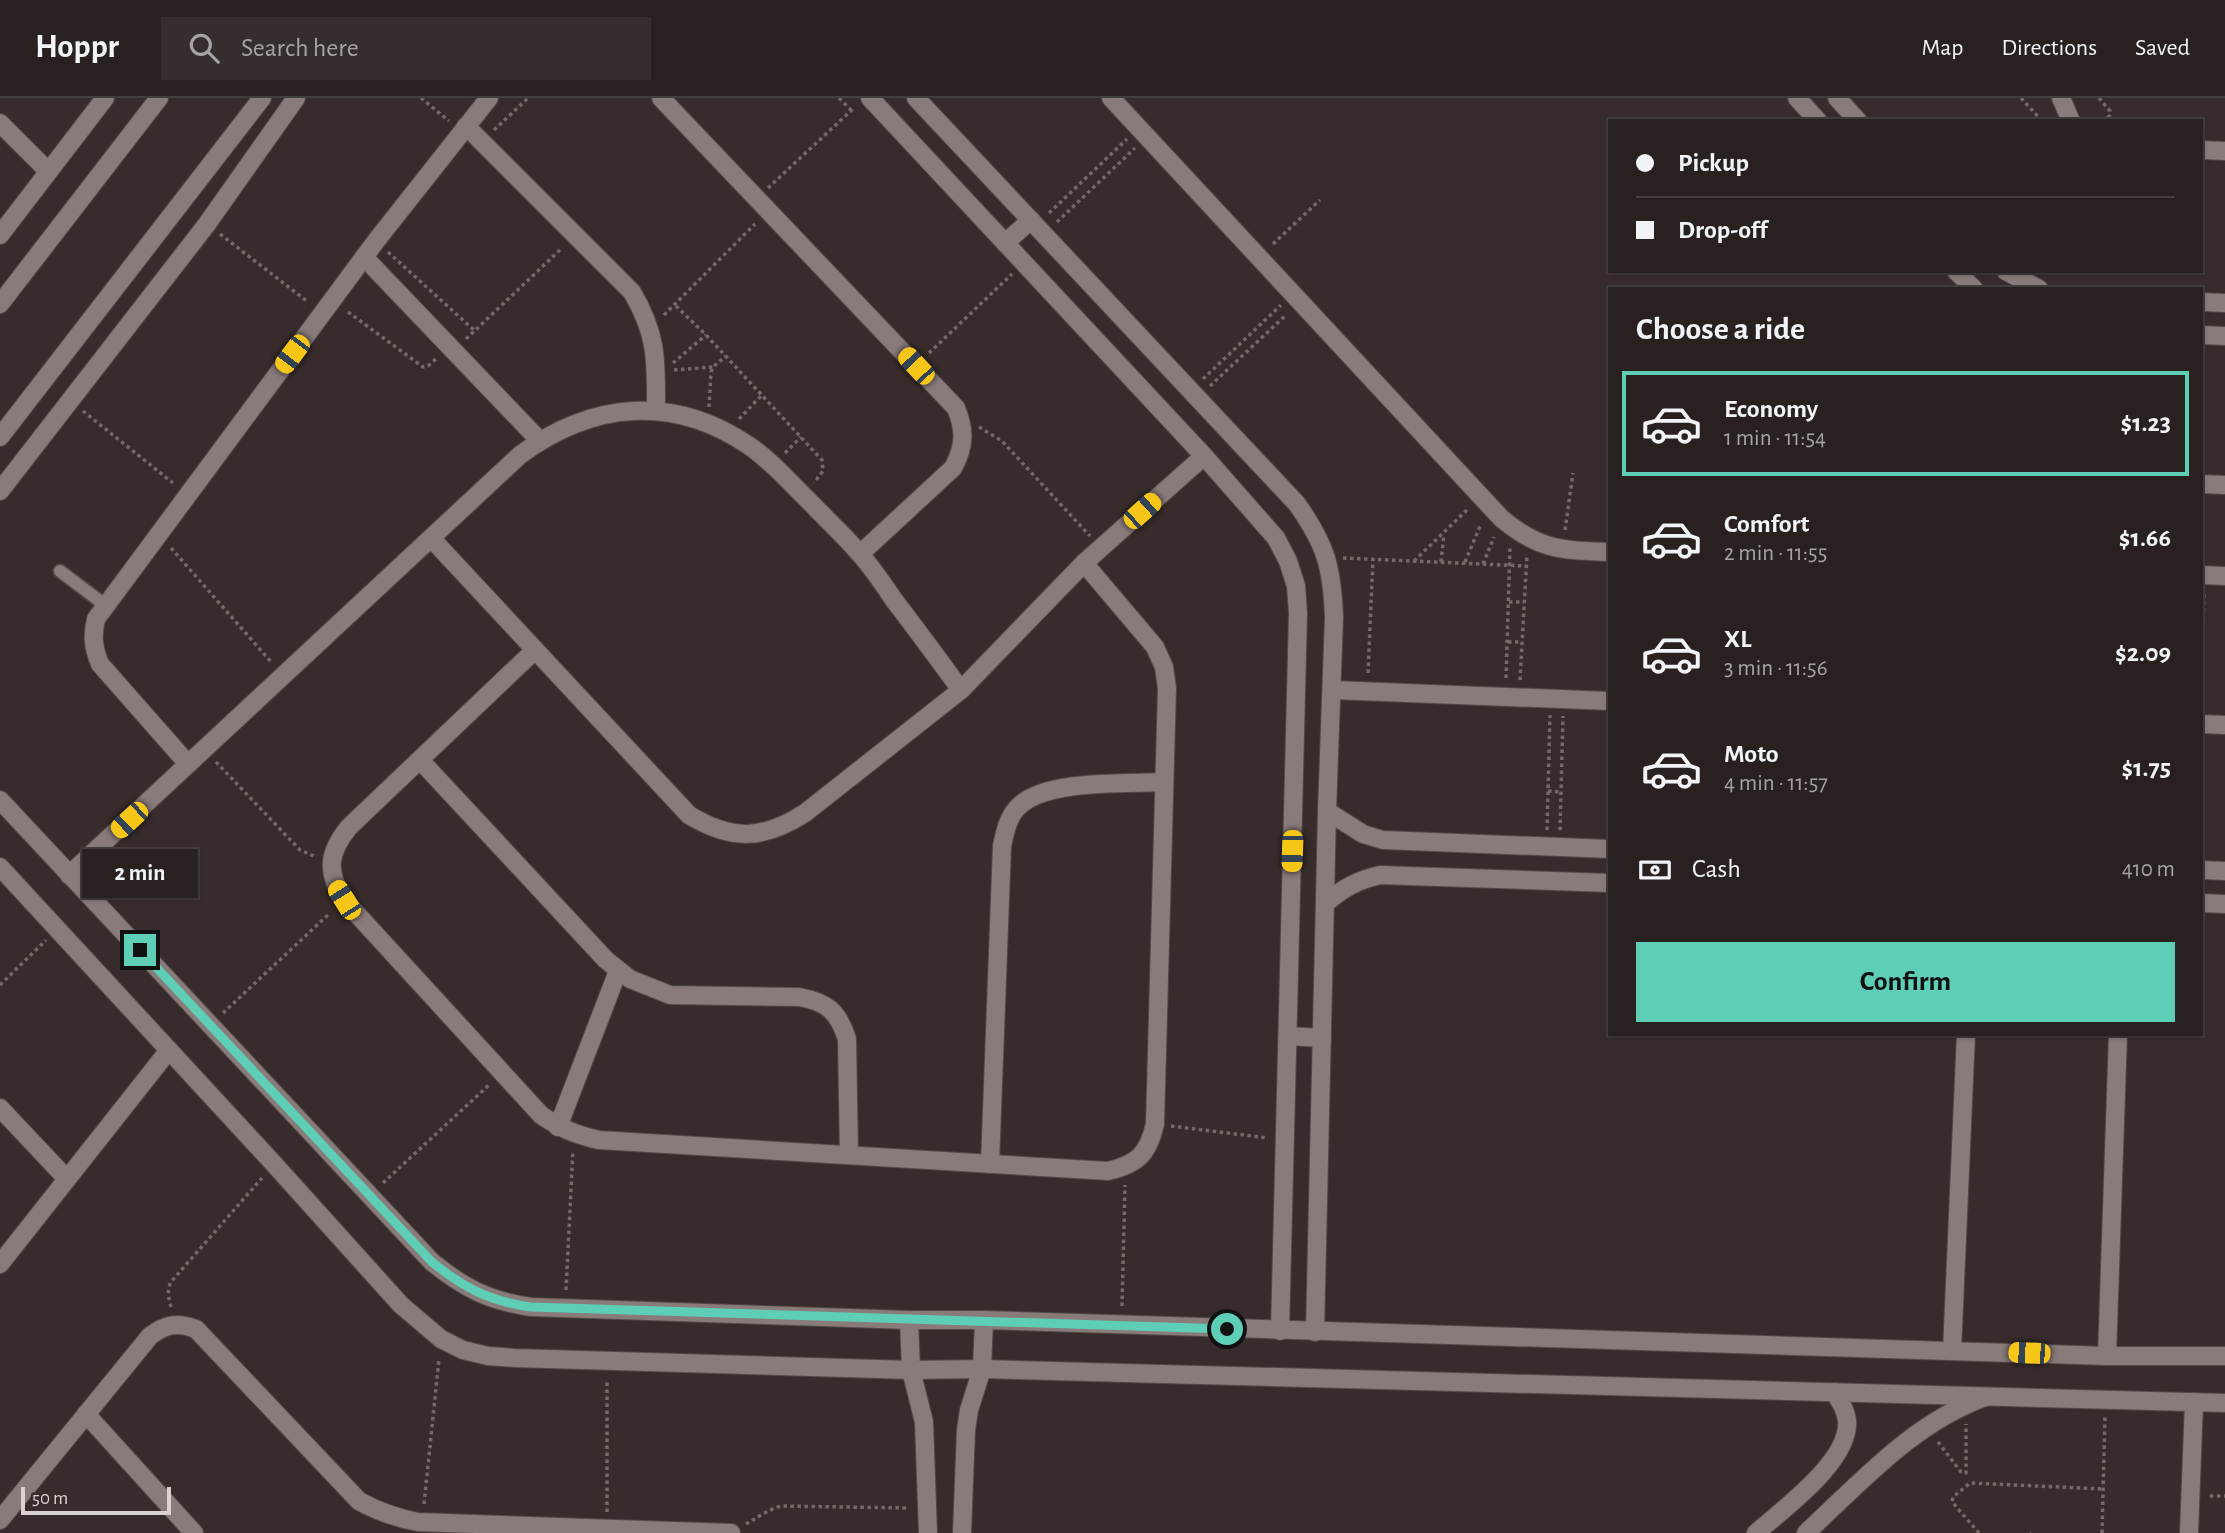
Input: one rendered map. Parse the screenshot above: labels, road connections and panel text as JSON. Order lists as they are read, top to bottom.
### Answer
{
  "scale_bar": "50 m",
  "page": {
    "header": "Hoppr",
    "search": "Search here",
    "nav": ["Map", "Directions", "Saved"],
    "banner": ["Pickup", "Drop-off"],
    "heading": "Choose a ride",
    "list": [
      {
        "name": "Economy",
        "note": "1 min · 11:54",
        "value": "$1.23"
      },
      {
        "name": "Comfort",
        "note": "2 min · 11:55",
        "value": "$1.66"
      },
      {
        "name": "XL",
        "note": "3 min · 11:56",
        "value": "$2.09"
      },
      {
        "name": "Moto",
        "note": "4 min · 11:57",
        "value": "$1.75"
      }
    ],
    "pay": ["Cash", "410 m"],
    "bubble": "2 min",
    "buttons": "Confirm",
    "scale": "50 m"
  }
}
